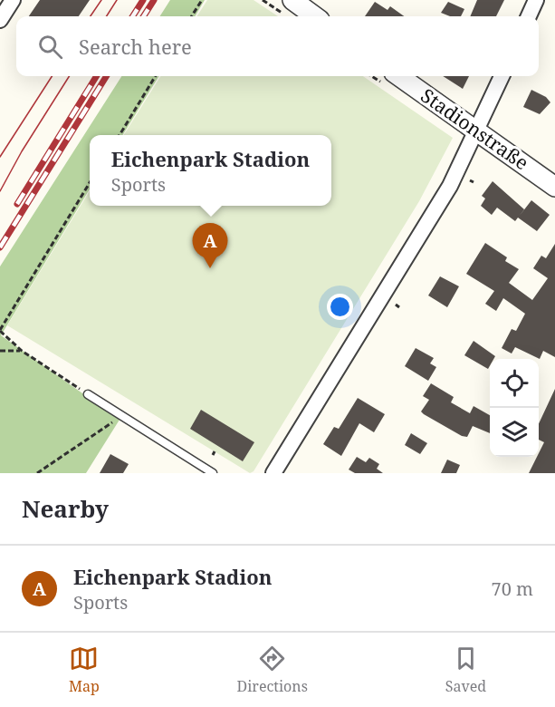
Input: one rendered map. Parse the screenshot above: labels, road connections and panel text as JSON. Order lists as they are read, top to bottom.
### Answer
{
  "streets": {
    "street": ["Stadionstraße"]
  },
  "page": {
    "search": "Search here",
    "popup": ["Eichenpark Stadion", "Sports"],
    "pins": "A",
    "heading": "Nearby",
    "list": [
      {
        "mark": "A",
        "name": "Eichenpark Stadion",
        "note": "Sports",
        "value": "70 m"
      }
    ],
    "nav": ["Map", "Directions", "Saved"]
  }
}
